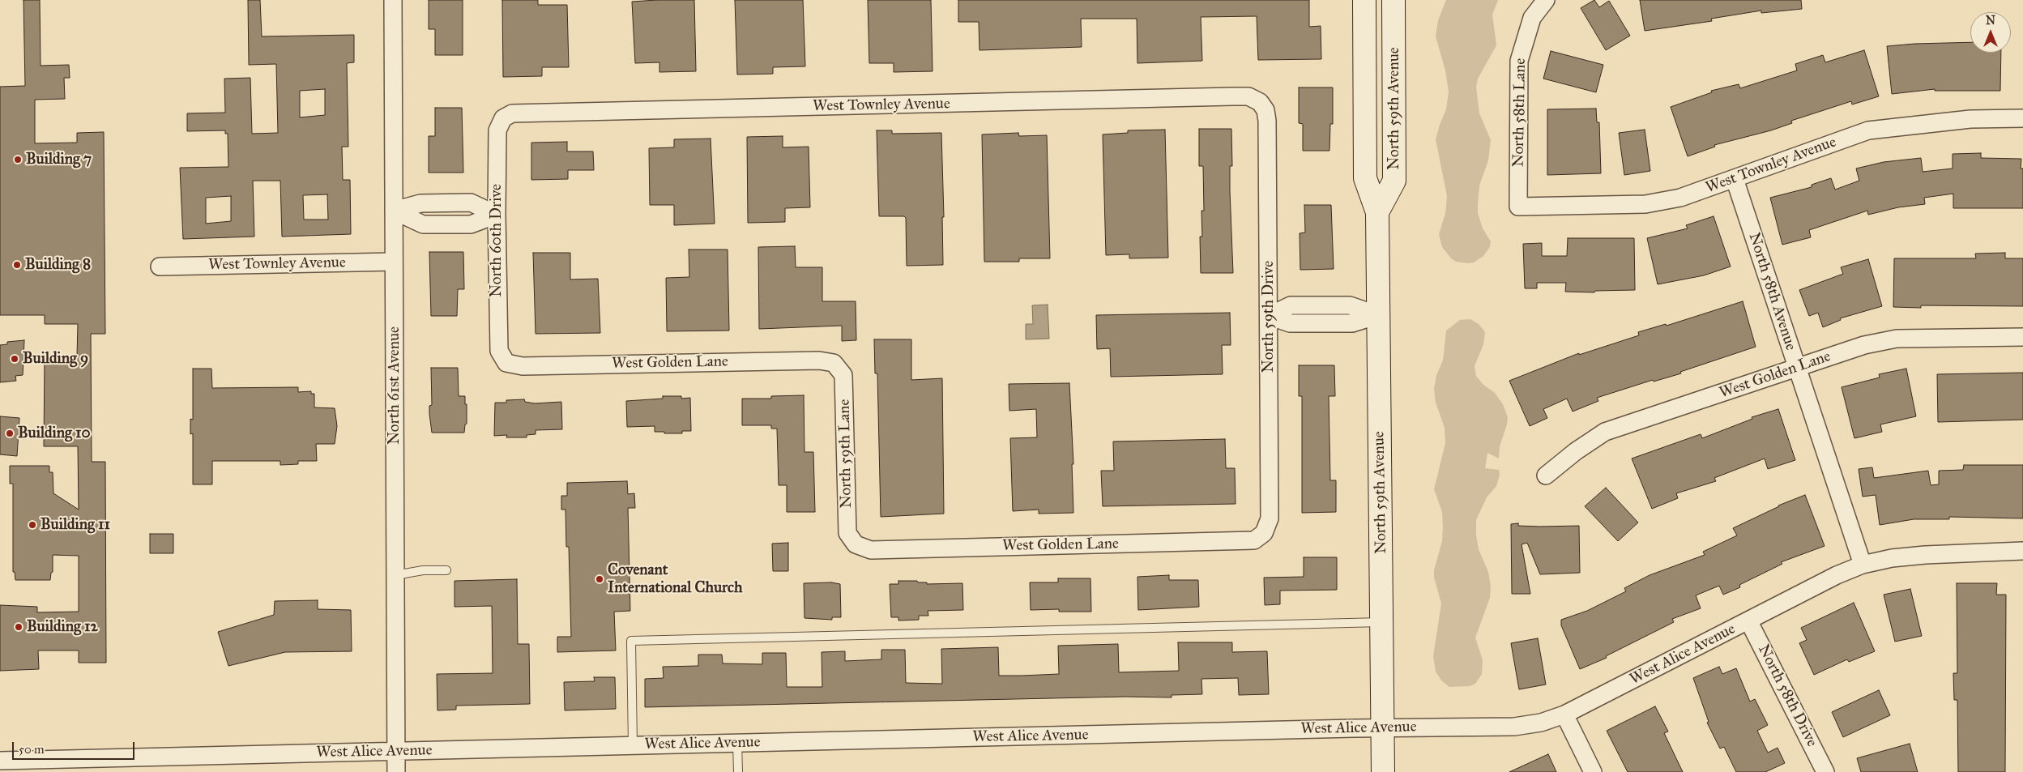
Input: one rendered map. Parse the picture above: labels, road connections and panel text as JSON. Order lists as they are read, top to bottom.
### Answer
{
  "streets": {
    "main road": ["North 59th Avenue"],
    "street": [
      "West Townley Avenue",
      "North 58th Lane",
      "North 60th Drive",
      "North 58th Avenue",
      "North 59th Drive",
      "West Golden Lane",
      "North 61st Avenue",
      "North 59th Lane",
      "West Alice Avenue",
      "North 58th Drive"
    ]
  },
  "crossings": [
    ["West Townley Avenue", "North 58th Lane"],
    ["West Townley Avenue", "North 60th Drive"],
    ["West Townley Avenue", "North 58th Avenue"],
    ["West Townley Avenue", "North 59th Drive"],
    ["West Townley Avenue", "North 61st Avenue"],
    ["North 59th Avenue", "West Alice Avenue"],
    ["North 60th Drive", "West Golden Lane"],
    ["North 58th Avenue", "West Golden Lane"],
    ["North 58th Avenue", "West Alice Avenue"],
    ["North 59th Drive", "West Golden Lane"],
    ["West Golden Lane", "North 59th Lane"],
    ["North 61st Avenue", "West Alice Avenue"],
    ["West Alice Avenue", "North 58th Drive"]
  ],
  "places": [
    "Building 7",
    "Building 8",
    "Building 9",
    "Building 10",
    "Building 11",
    "Covenant International Church",
    "Building 12"
  ],
  "scale_bar": "50 m",
  "north": "top"
}
